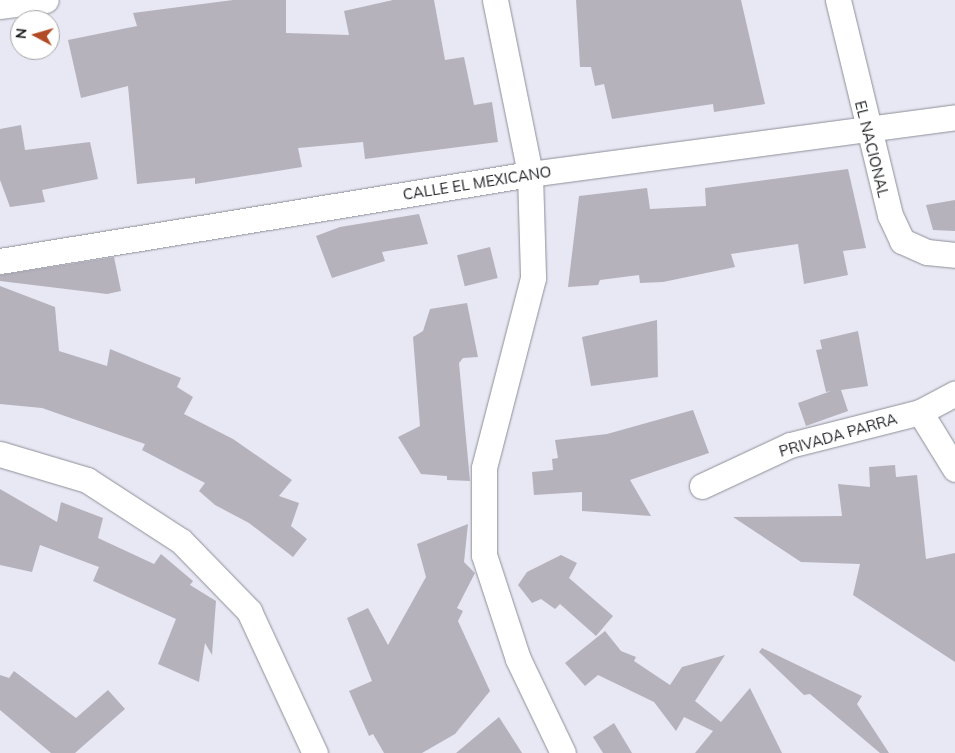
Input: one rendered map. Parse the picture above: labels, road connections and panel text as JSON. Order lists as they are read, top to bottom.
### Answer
{
  "streets": {
    "street": ["EL NACIONAL", "CALLE EL MEXICANO", "PRIVADA PARRA"]
  },
  "crossings": [
    ["EL NACIONAL", "CALLE EL MEXICANO"]
  ],
  "north": "left"
}
